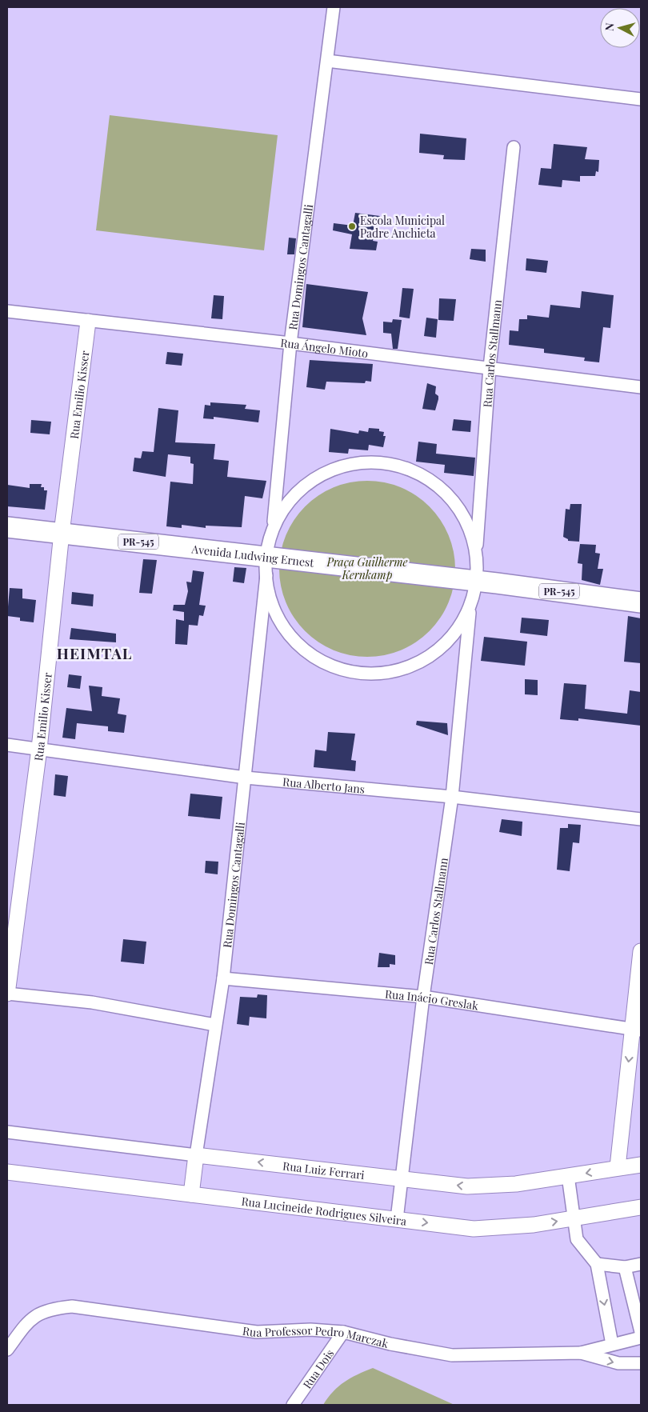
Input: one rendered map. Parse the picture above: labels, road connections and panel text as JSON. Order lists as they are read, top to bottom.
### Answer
{
  "streets": {
    "highway": ["PR-545", "Avenida Ludwing Ernest"],
    "street": [
      "Rua Domingos Cantagalli",
      "Rua Ángelo Mioto",
      "Rua Carlos Stallmann",
      "Rua Emilio Kisser",
      "Rua Alberto Jans",
      "Rua Inácio Greslak",
      "Rua Luiz Ferrari",
      "Rua Lucineide Rodrigues Silveira",
      "Rua Professor Pedro Marczak",
      "Rua Dois"
    ]
  },
  "crossings": [
    ["Rua Domingos Cantagalli", "Rua Ángelo Mioto"],
    ["Rua Domingos Cantagalli", "Avenida Ludwing Ernest"],
    ["Rua Domingos Cantagalli", "Rua Alberto Jans"],
    ["Rua Domingos Cantagalli", "Rua Inácio Greslak"],
    ["Rua Domingos Cantagalli", "Rua Luiz Ferrari"],
    ["Rua Domingos Cantagalli", "Rua Lucineide Rodrigues Silveira"],
    ["Rua Ángelo Mioto", "Rua Carlos Stallmann"],
    ["Rua Ángelo Mioto", "Rua Emilio Kisser"],
    ["Rua Carlos Stallmann", "Rua Alberto Jans"],
    ["Rua Carlos Stallmann", "Rua Inácio Greslak"],
    ["Rua Carlos Stallmann", "Rua Luiz Ferrari"],
    ["Rua Carlos Stallmann", "Rua Lucineide Rodrigues Silveira"],
    ["Rua Emilio Kisser", "Avenida Ludwing Ernest"],
    ["Rua Emilio Kisser", "Rua Alberto Jans"],
    ["Rua Professor Pedro Marczak", "Rua Dois"]
  ],
  "one_way": ["Rua Luiz Ferrari"],
  "districts": ["HEIMTAL"],
  "parks": ["Praça Guilherme Kernkamp"],
  "places": ["Escola Municipal Padre Anchieta"],
  "north": "left"
}
